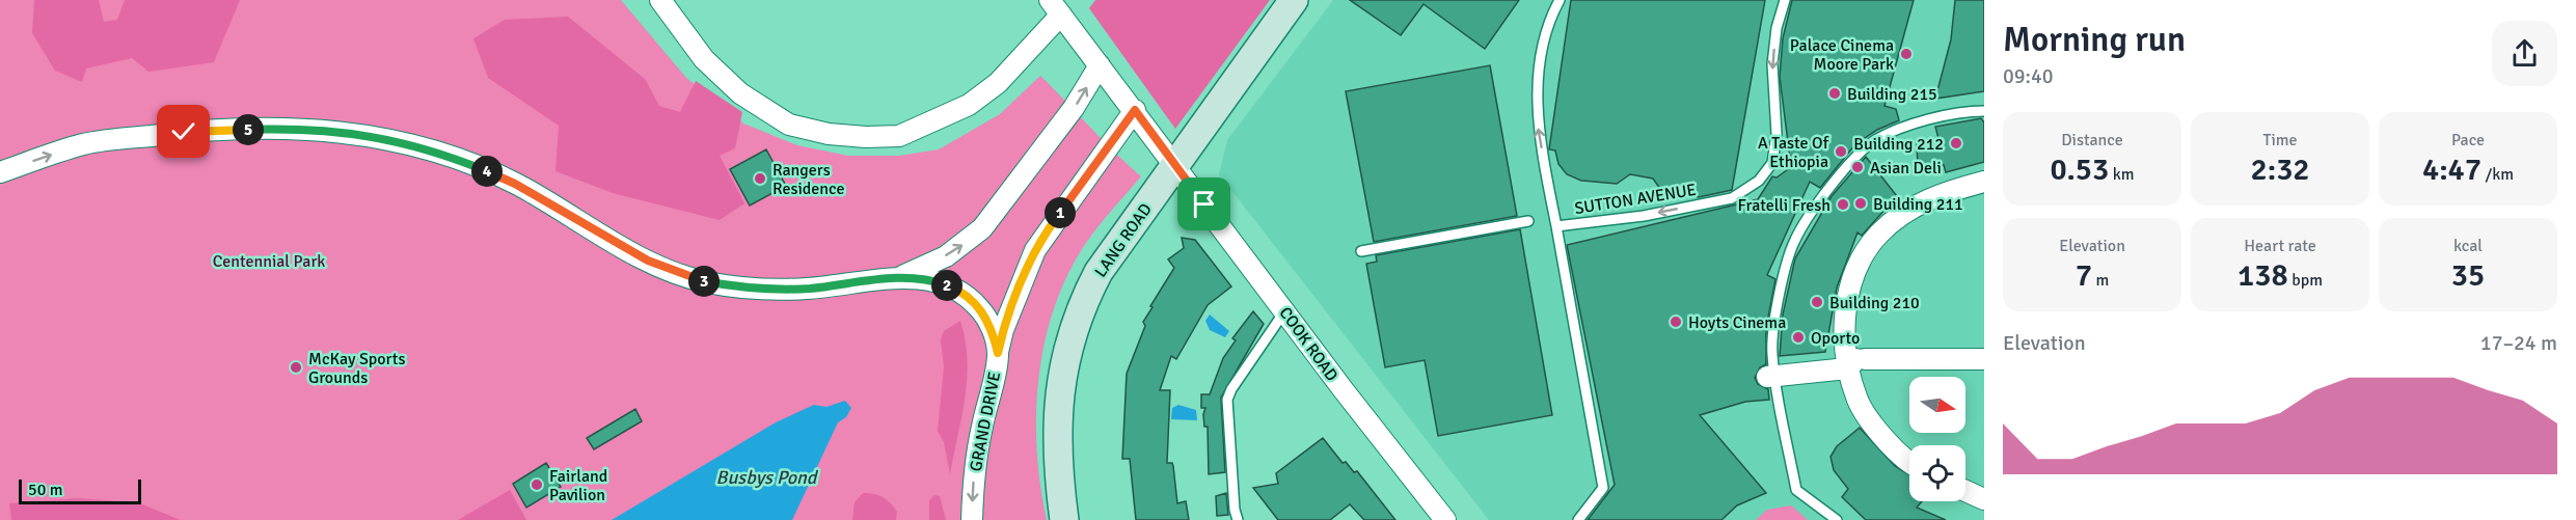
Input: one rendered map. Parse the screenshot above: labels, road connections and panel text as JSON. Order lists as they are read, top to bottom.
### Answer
{
  "streets": {
    "street": ["LANG ROAD", "COOK ROAD", "GRAND DRIVE"],
    "lane": ["SUTTON AVENUE"]
  },
  "crossings": [
    ["LANG ROAD", "COOK ROAD"]
  ],
  "one_way": ["GRAND DRIVE"],
  "water": ["Busbys Pond"],
  "parks": ["Centennial Park"],
  "places": [
    "Palace Cinema Moore Park",
    "Building 215",
    "Building 212",
    "A Taste Of Ethiopia",
    "Asian Deli",
    "Rangers Residence",
    "Building 211",
    "Fratelli Fresh",
    "Building 210",
    "Hoyts Cinema",
    "Oporto",
    "McKay Sports Grounds",
    "Fairland Pavilion"
  ],
  "scale_bar": "50 m",
  "north": "right",
  "page": {
    "heading": ["Morning run", "09:40"],
    "stats": [
      ["Distance", "0.53 km"],
      ["Time", "2:32"],
      ["Pace", "4:47 /km"],
      ["Elevation", "7 m"],
      ["Heart rate", "138 bpm"],
      ["kcal", "35"]
    ],
    "pins": [
      "5",
      "4",
      "1",
      "3",
      "2"
    ],
    "chart": ["Elevation", "17–24 m"],
    "scale": "50 m"
  }
}
